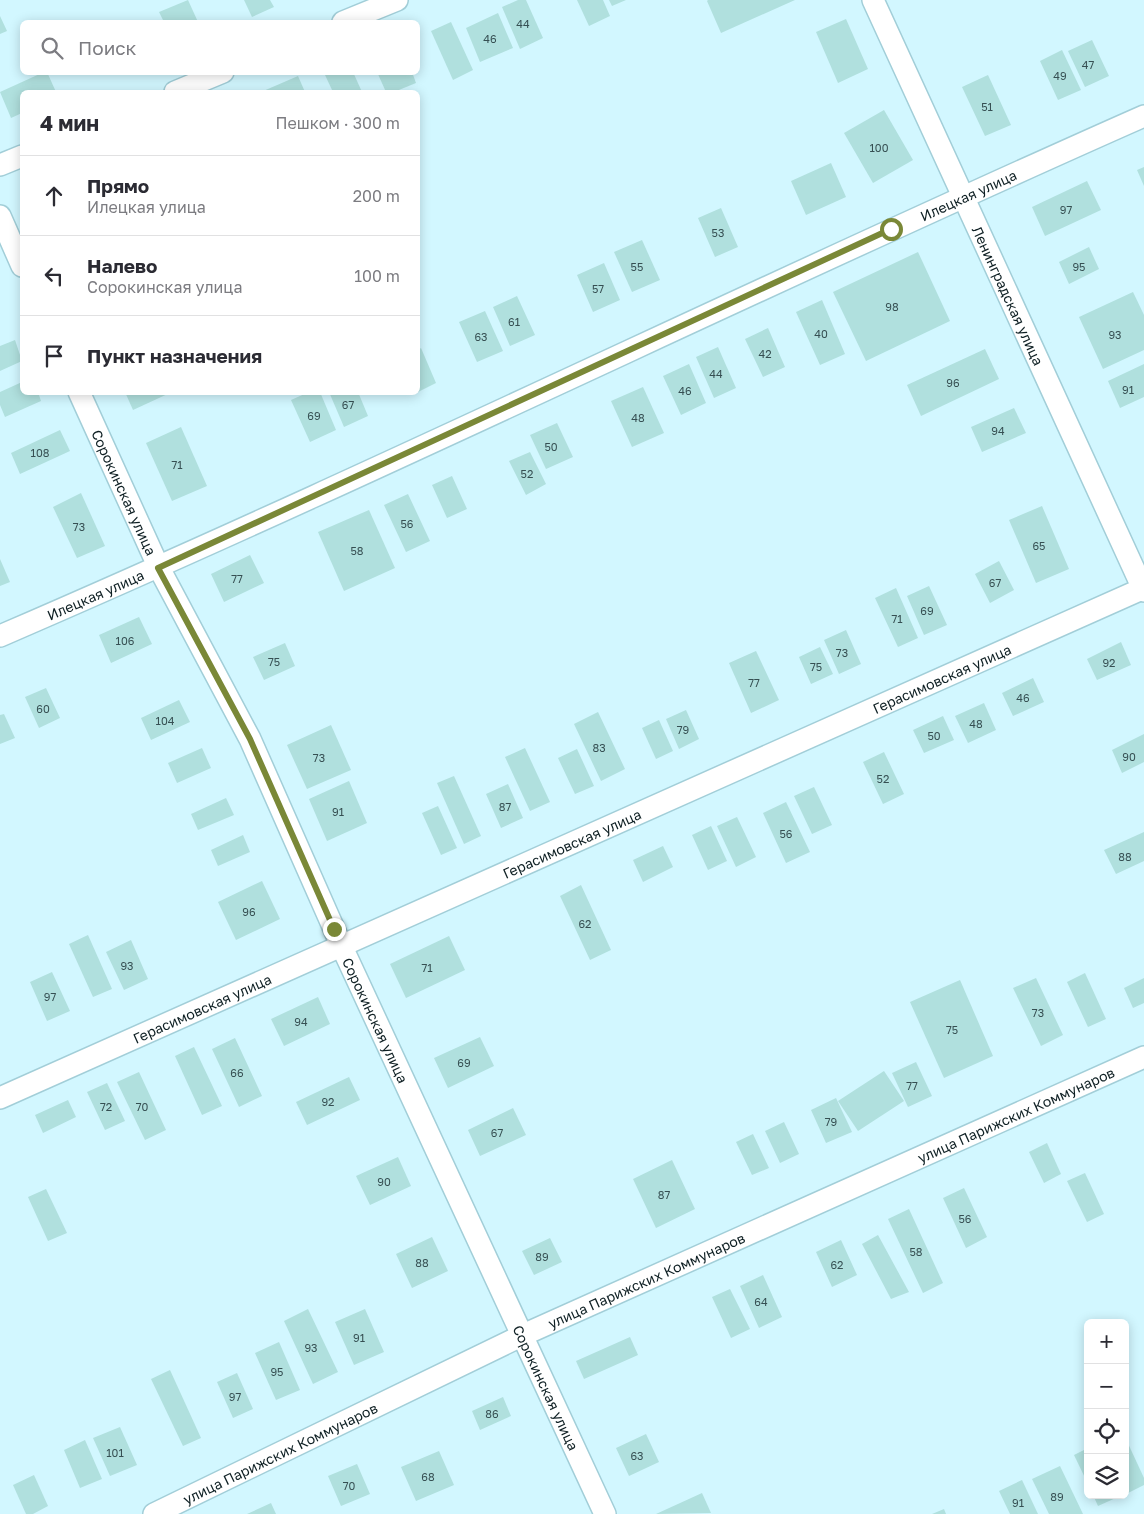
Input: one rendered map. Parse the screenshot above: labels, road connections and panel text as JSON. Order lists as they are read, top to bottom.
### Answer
{
  "streets": {
    "street": [
      "Илецкая улица",
      "Ленинградская улица",
      "Сорокинская улица",
      "Герасимовская улица",
      "улица Парижских Коммунаров"
    ]
  },
  "crossings": [
    ["Илецкая улица", "Ленинградская улица"],
    ["Илецкая улица", "Сорокинская улица"],
    ["Ленинградская улица", "Герасимовская улица"],
    ["Сорокинская улица", "Герасимовская улица"],
    ["Сорокинская улица", "улица Парижских Коммунаров"]
  ],
  "house_numbers": [
    "44",
    "46",
    "47",
    "49",
    "51",
    "100",
    "97",
    "53",
    "55",
    "95",
    "57",
    "98",
    "61",
    "40",
    "93",
    "63",
    "42",
    "44",
    "96",
    "91",
    "46",
    "67",
    "69",
    "48",
    "94",
    "50",
    "108",
    "71",
    "52",
    "56",
    "73",
    "65",
    "58",
    "77",
    "67",
    "69",
    "71",
    "106",
    "73",
    "75",
    "92",
    "75",
    "77",
    "46",
    "60",
    "104",
    "48",
    "79",
    "50",
    "83",
    "90",
    "73",
    "52",
    "87",
    "91",
    "56",
    "88",
    "96",
    "62",
    "93",
    "71",
    "97",
    "73",
    "94",
    "75",
    "69",
    "66",
    "77",
    "92",
    "72",
    "70",
    "79",
    "67",
    "90",
    "87",
    "56",
    "58",
    "89",
    "88",
    "62",
    "64",
    "91",
    "93",
    "95",
    "97",
    "86",
    "101",
    "63",
    "68",
    "70",
    "89",
    "91"
  ],
  "page": {
    "search": "Поиск",
    "heading": ["4 мин", "Пешком · 300 m"],
    "list": [
      ["Прямо", "Илецкая улица", "200 m"],
      ["Налево", "Сорокинская улица", "100 m"],
      "Пункт назначения"
    ],
    "map_buttons": ["+", "−"]
  }
}
